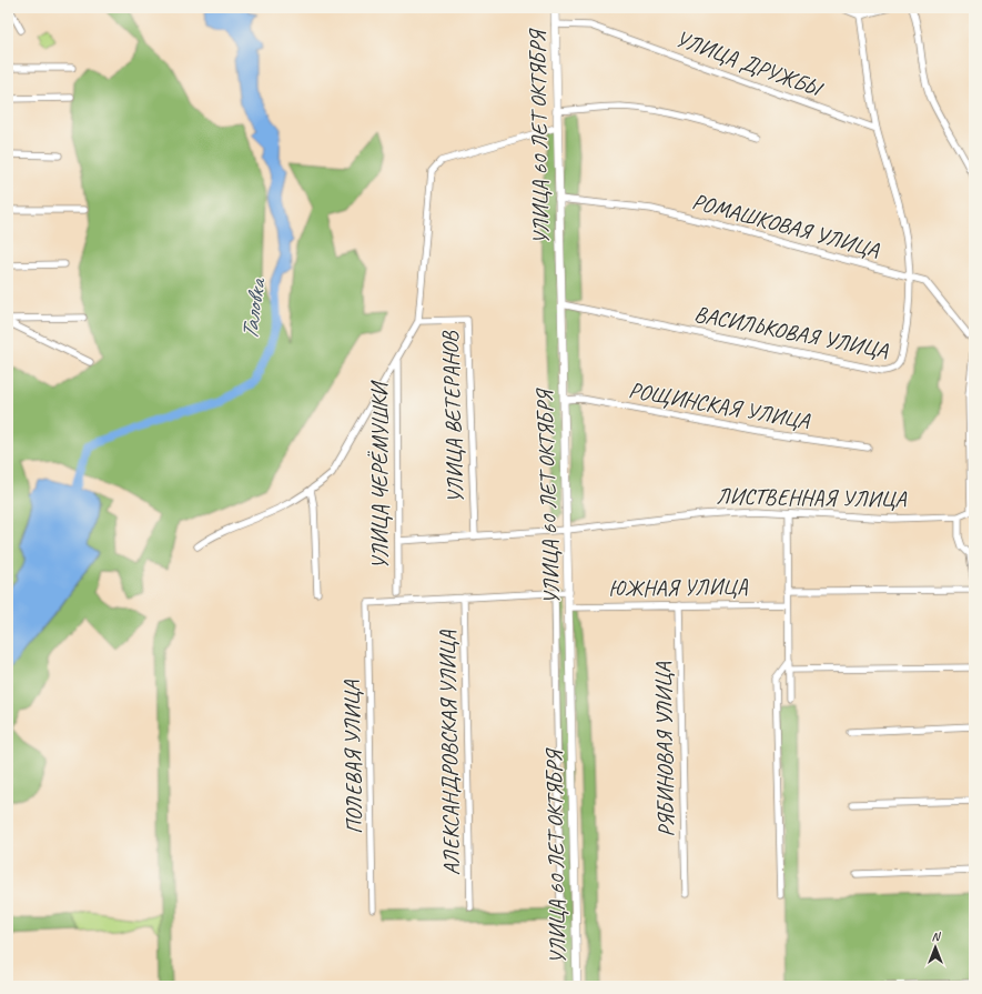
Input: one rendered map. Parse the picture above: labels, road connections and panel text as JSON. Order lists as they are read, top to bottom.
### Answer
{
  "streets": {
    "street": [
      "УЛИЦА ДРУЖБЫ",
      "УЛИЦА 60 ЛЕТ ОКТЯБРЯ",
      "РОМАШКОВАЯ УЛИЦА",
      "ВАСИЛЬКОВАЯ УЛИЦА",
      "РОЩИНСКАЯ УЛИЦА",
      "УЛИЦА ВЕТЕРАНОВ",
      "УЛИЦА ЧЕРЁМУШКИ",
      "ЛИСТВЕННАЯ УЛИЦА",
      "ЮЖНАЯ УЛИЦА",
      "РЯБИНОВАЯ УЛИЦА",
      "АЛЕКСАНДРОВСКАЯ УЛИЦА",
      "ПОЛЕВАЯ УЛИЦА"
    ]
  },
  "crossings": [
    ["УЛИЦА ДРУЖБЫ", "УЛИЦА 60 ЛЕТ ОКТЯБРЯ"],
    ["УЛИЦА ДРУЖБЫ", "ВАСИЛЬКОВАЯ УЛИЦА"],
    ["УЛИЦА 60 ЛЕТ ОКТЯБРЯ", "РОМАШКОВАЯ УЛИЦА"],
    ["УЛИЦА 60 ЛЕТ ОКТЯБРЯ", "ВАСИЛЬКОВАЯ УЛИЦА"],
    ["УЛИЦА 60 ЛЕТ ОКТЯБРЯ", "РОЩИНСКАЯ УЛИЦА"],
    ["УЛИЦА 60 ЛЕТ ОКТЯБРЯ", "ЛИСТВЕННАЯ УЛИЦА"],
    ["УЛИЦА 60 ЛЕТ ОКТЯБРЯ", "ЮЖНАЯ УЛИЦА"],
    ["РОМАШКОВАЯ УЛИЦА", "ВАСИЛЬКОВАЯ УЛИЦА"],
    ["УЛИЦА ВЕТЕРАНОВ", "ЛИСТВЕННАЯ УЛИЦА"],
    ["УЛИЦА ЧЕРЁМУШКИ", "ЛИСТВЕННАЯ УЛИЦА"],
    ["ЮЖНАЯ УЛИЦА", "РЯБИНОВАЯ УЛИЦА"],
    ["АЛЕКСАНДРОВСКАЯ УЛИЦА", "ПОЛЕВАЯ УЛИЦА"]
  ],
  "water": ["Таловка"],
  "north": "top"
}
